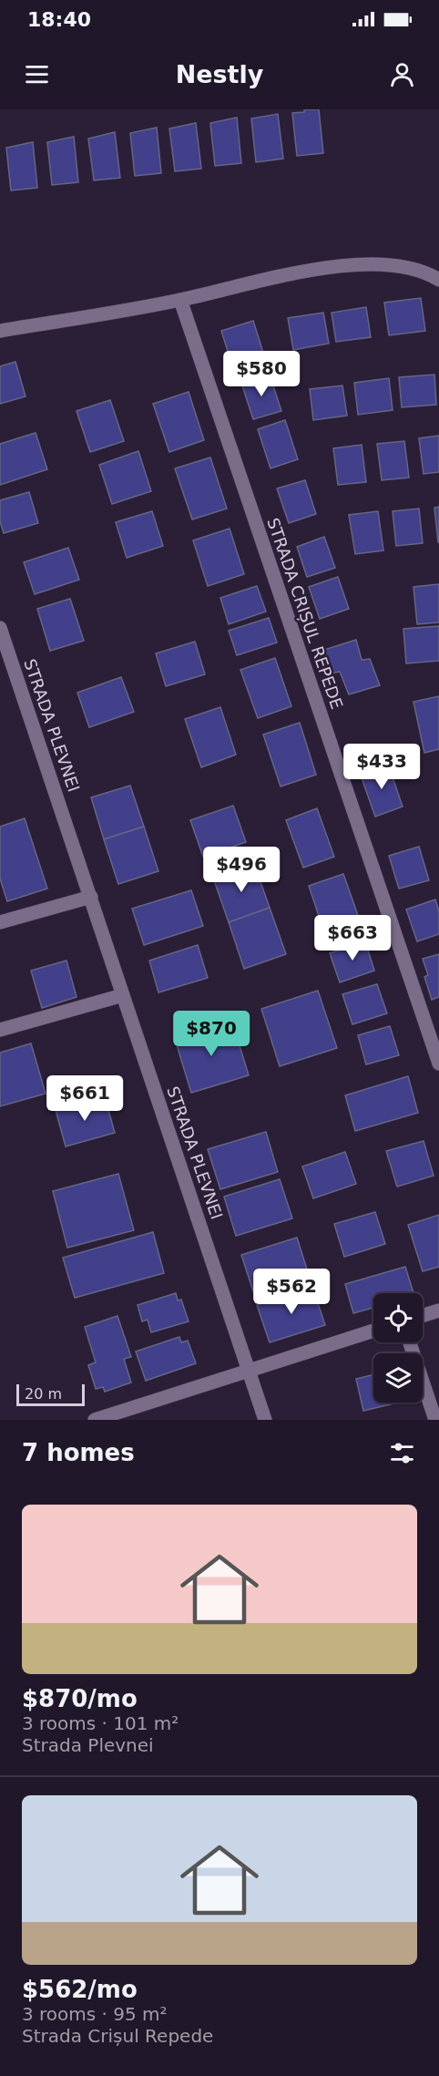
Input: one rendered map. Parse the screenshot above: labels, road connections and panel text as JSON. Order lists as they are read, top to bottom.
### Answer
{
  "streets": {
    "street": ["STRADA CRIȘUL REPEDE", "STRADA PLEVNEI"]
  },
  "scale_bar": "20 m",
  "page": {
    "status": "18:40",
    "header": "Nestly",
    "price": [
      "$580",
      "$433",
      "$496",
      "$663",
      "$870",
      "$661",
      "$562"
    ],
    "scale": "20 m",
    "heading": "7 homes",
    "list": [
      {
        "name": "$870/mo",
        "note": "3 rooms · 101 m² · Strada Plevnei"
      },
      {
        "name": "$562/mo",
        "note": "3 rooms · 95 m² · Strada Crișul Repede"
      }
    ]
  }
}
